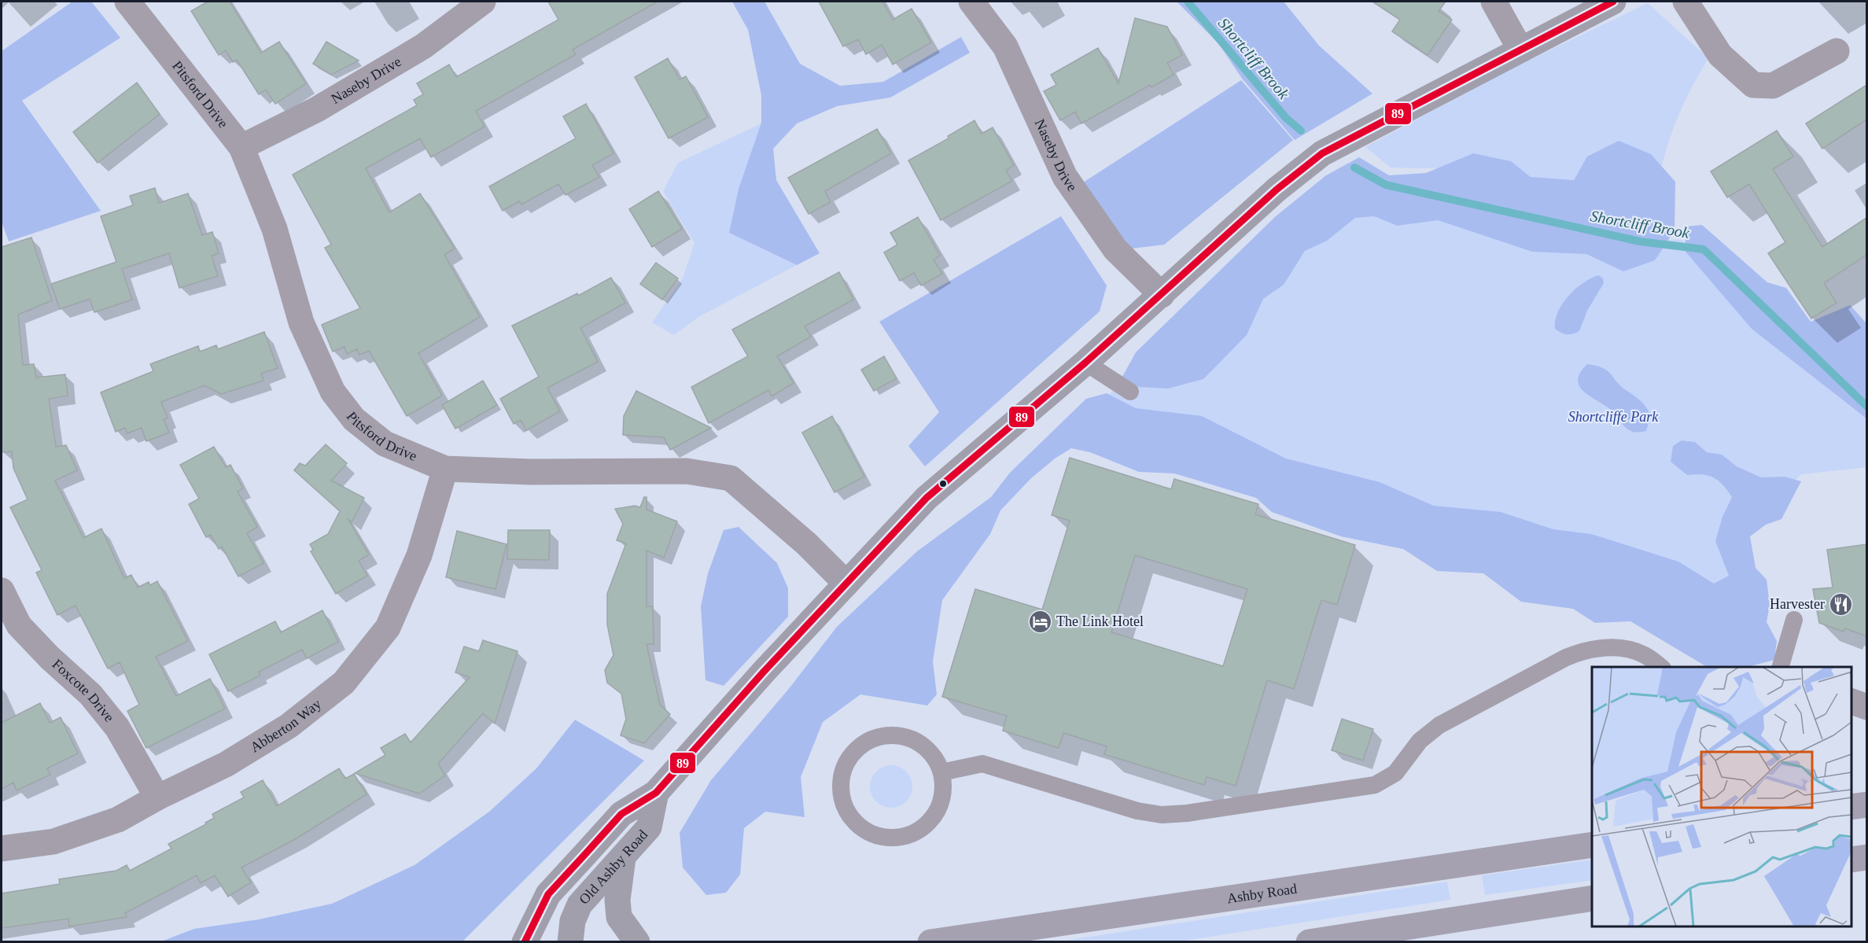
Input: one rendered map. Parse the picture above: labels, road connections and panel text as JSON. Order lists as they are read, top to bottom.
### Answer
{
  "streets": {
    "main road": ["Ashby Road"],
    "street": [
      "Naseby Drive",
      "Pitsford Drive",
      "Foxcote Drive",
      "Abberton Way",
      "Old Ashby Road"
    ]
  },
  "crossings": [
    ["Naseby Drive", "Pitsford Drive"],
    ["Naseby Drive", "Old Ashby Road"],
    ["Pitsford Drive", "Abberton Way"],
    ["Pitsford Drive", "Old Ashby Road"],
    ["Foxcote Drive", "Abberton Way"]
  ],
  "water": ["Shortcliff Brook"],
  "parks": ["Shortcliffe Park"],
  "places": {
    "restaurant": ["Harvester"],
    "hotel": ["The Link Hotel"]
  },
  "lines": ["transit line 89"]
}
